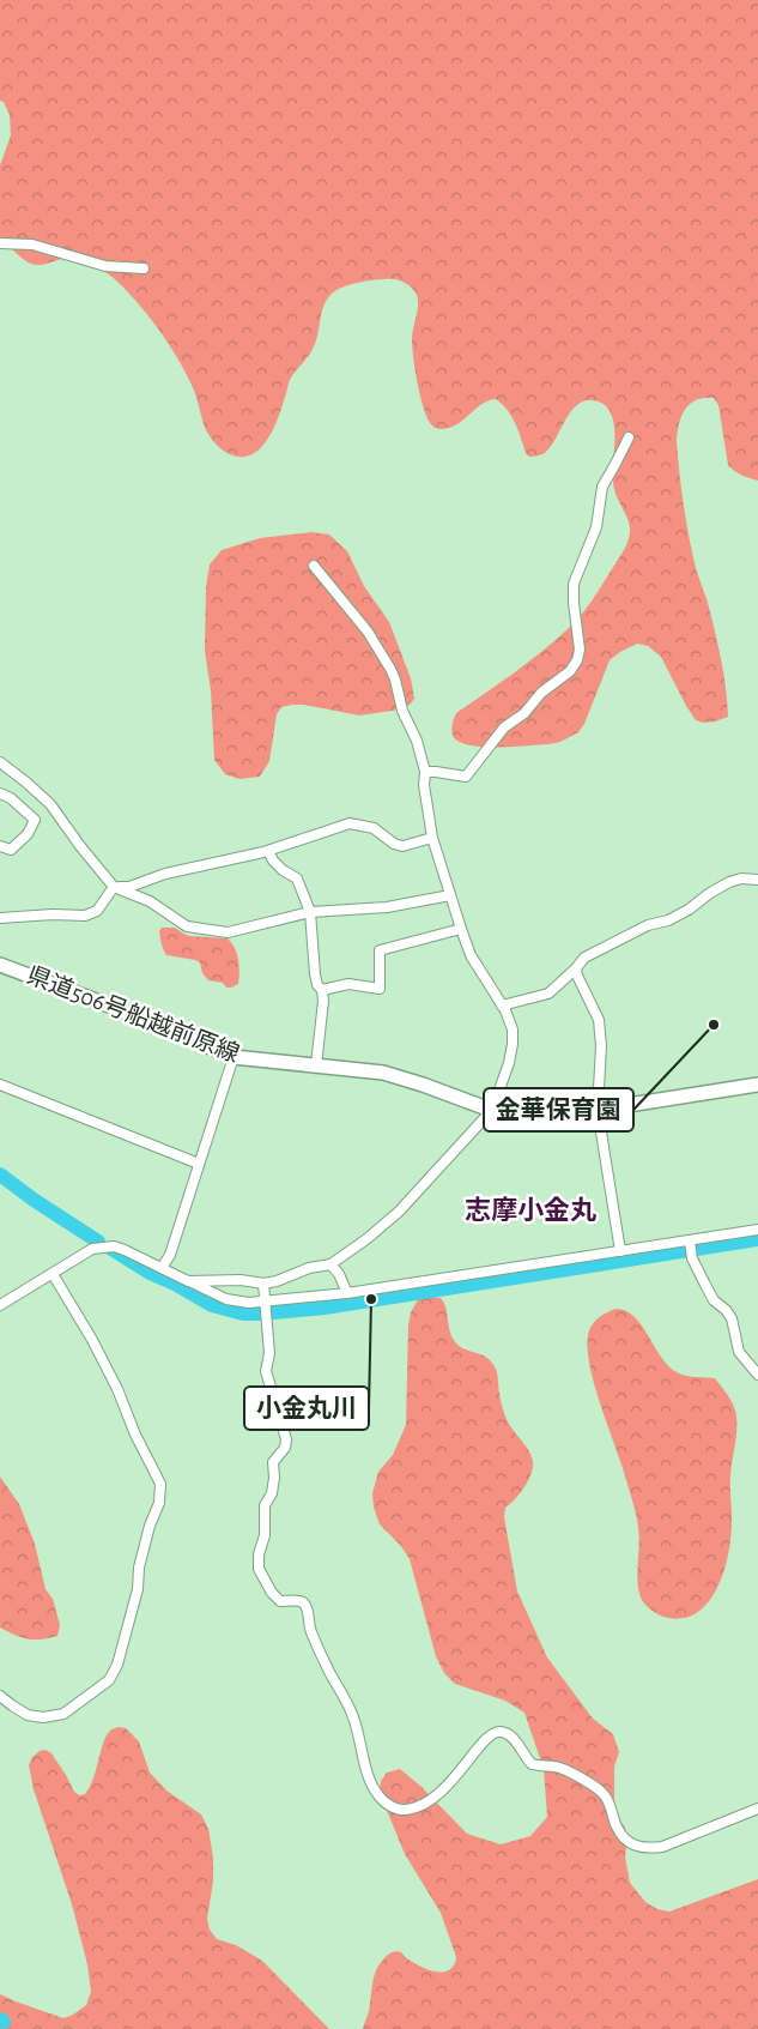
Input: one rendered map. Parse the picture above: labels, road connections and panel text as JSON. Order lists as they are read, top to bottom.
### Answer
{
  "streets": {
    "main road": ["県道506号船越前原線"]
  },
  "districts": ["志摩小金丸"],
  "places": ["金華保育園", "小金丸川"]
}
